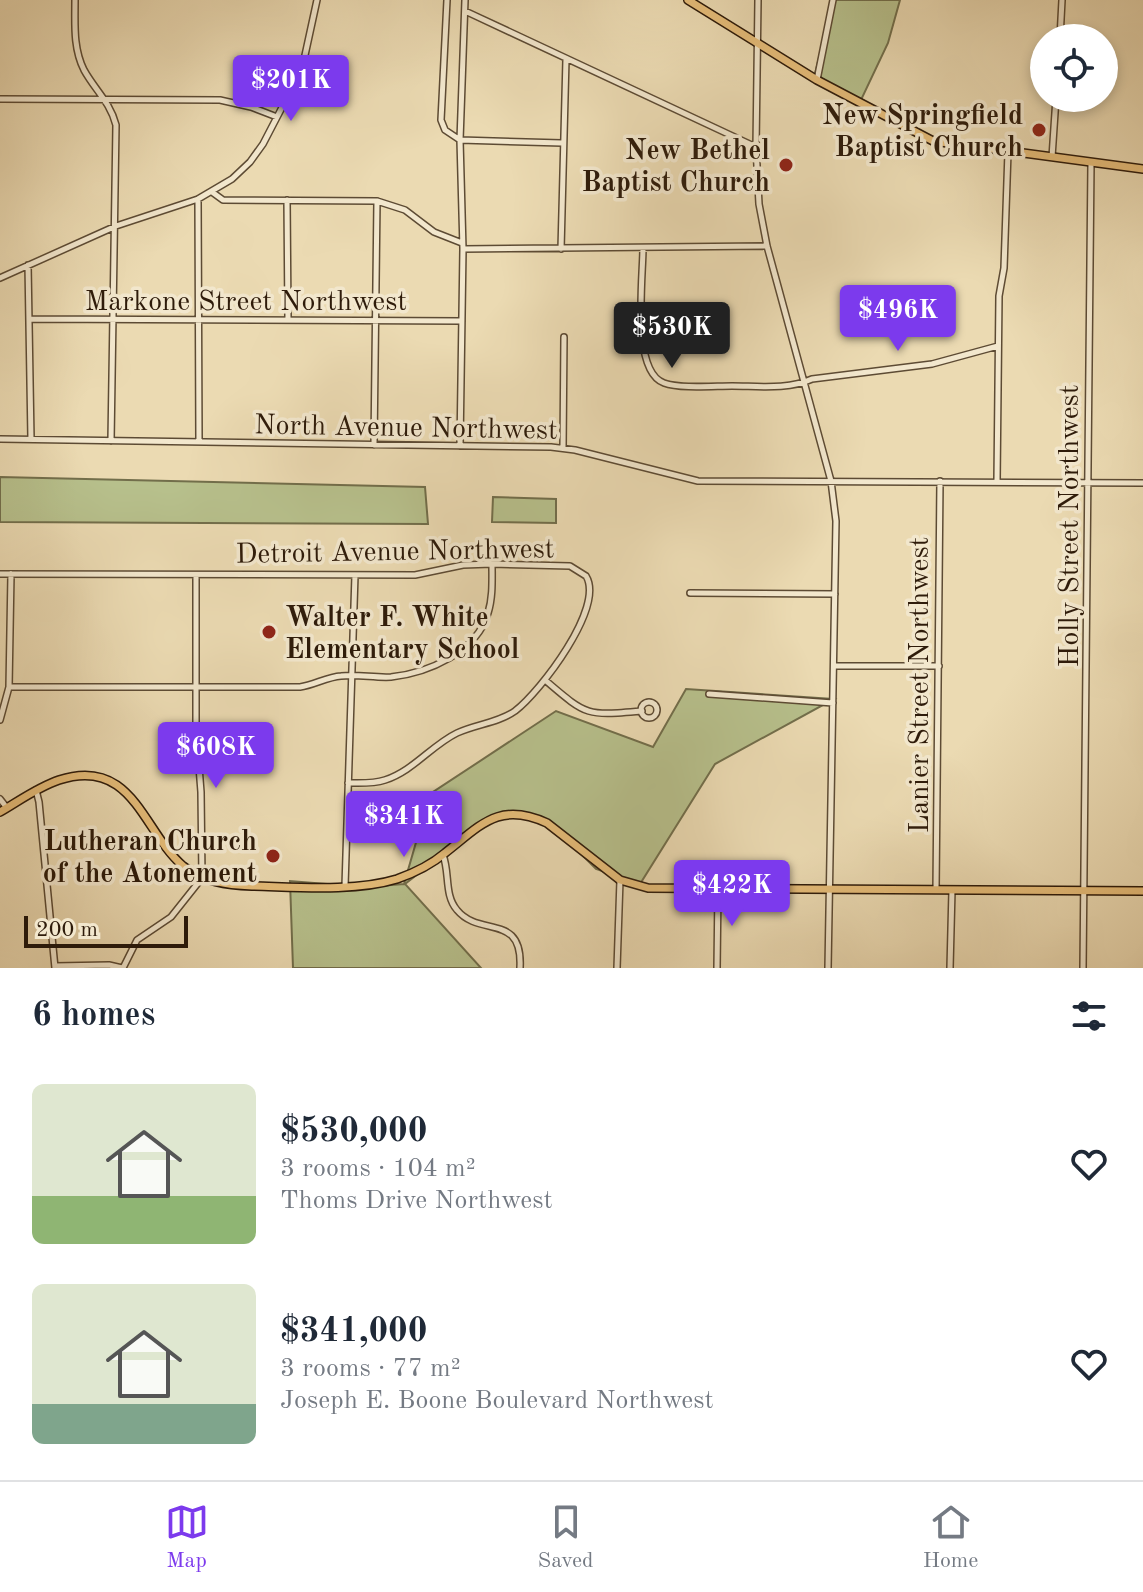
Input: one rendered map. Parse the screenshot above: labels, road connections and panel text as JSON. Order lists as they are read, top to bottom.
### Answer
{
  "streets": {
    "street": [
      "Markone Street Northwest",
      "North Avenue Northwest",
      "Holly Street Northwest",
      "Detroit Avenue Northwest",
      "Lanier Street Northwest"
    ]
  },
  "crossings": [
    ["North Avenue Northwest", "Holly Street Northwest"],
    ["North Avenue Northwest", "Lanier Street Northwest"]
  ],
  "places": [
    "New Springfield Baptist Church",
    "New Bethel Baptist Church",
    "Walter F. White Elementary School",
    "Lutheran Church of the Atonement"
  ],
  "scale_bar": "200 m",
  "page": {
    "price": [
      "$201K",
      "$496K",
      "$530K",
      "$608K",
      "$341K",
      "$422K"
    ],
    "scale": "200 m",
    "heading": "6 homes",
    "list": [
      {
        "name": "$530,000",
        "note": "3 rooms · 104 m² · Thoms Drive Northwest"
      },
      {
        "name": "$341,000",
        "note": "3 rooms · 77 m² · Joseph E. Boone Boulevard Northwest"
      }
    ],
    "tabs": ["Map", "Saved", "Home"]
  }
}
